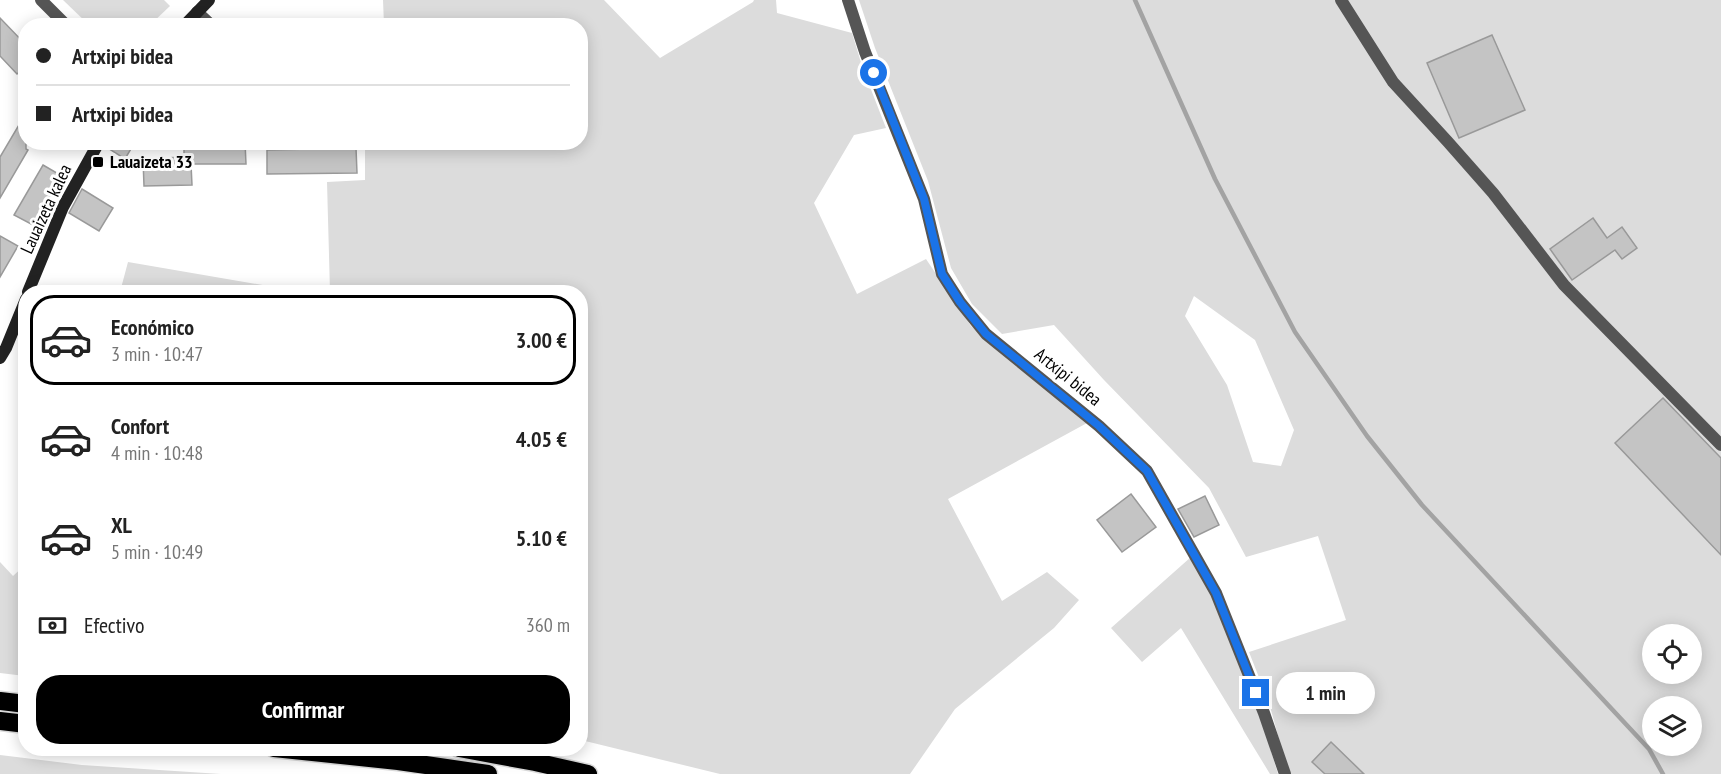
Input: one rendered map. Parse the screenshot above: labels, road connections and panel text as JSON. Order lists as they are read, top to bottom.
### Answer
{
  "streets": {
    "street": ["Lauaizeta kalea", "Artxipi bidea"]
  },
  "places": {
    "transit": ["Lauaizeta 33"]
  },
  "page": {
    "banner": ["Artxipi bidea", "Artxipi bidea"],
    "list": [
      {
        "name": "Económico",
        "note": "3 min · 10:47",
        "value": "3.00 €"
      },
      {
        "name": "Confort",
        "note": "4 min · 10:48",
        "value": "4.05 €"
      },
      {
        "name": "XL",
        "note": "5 min · 10:49",
        "value": "5.10 €"
      }
    ],
    "pay": ["Efectivo", "360 m"],
    "buttons": "Confirmar",
    "bubble": "1 min"
  }
}
